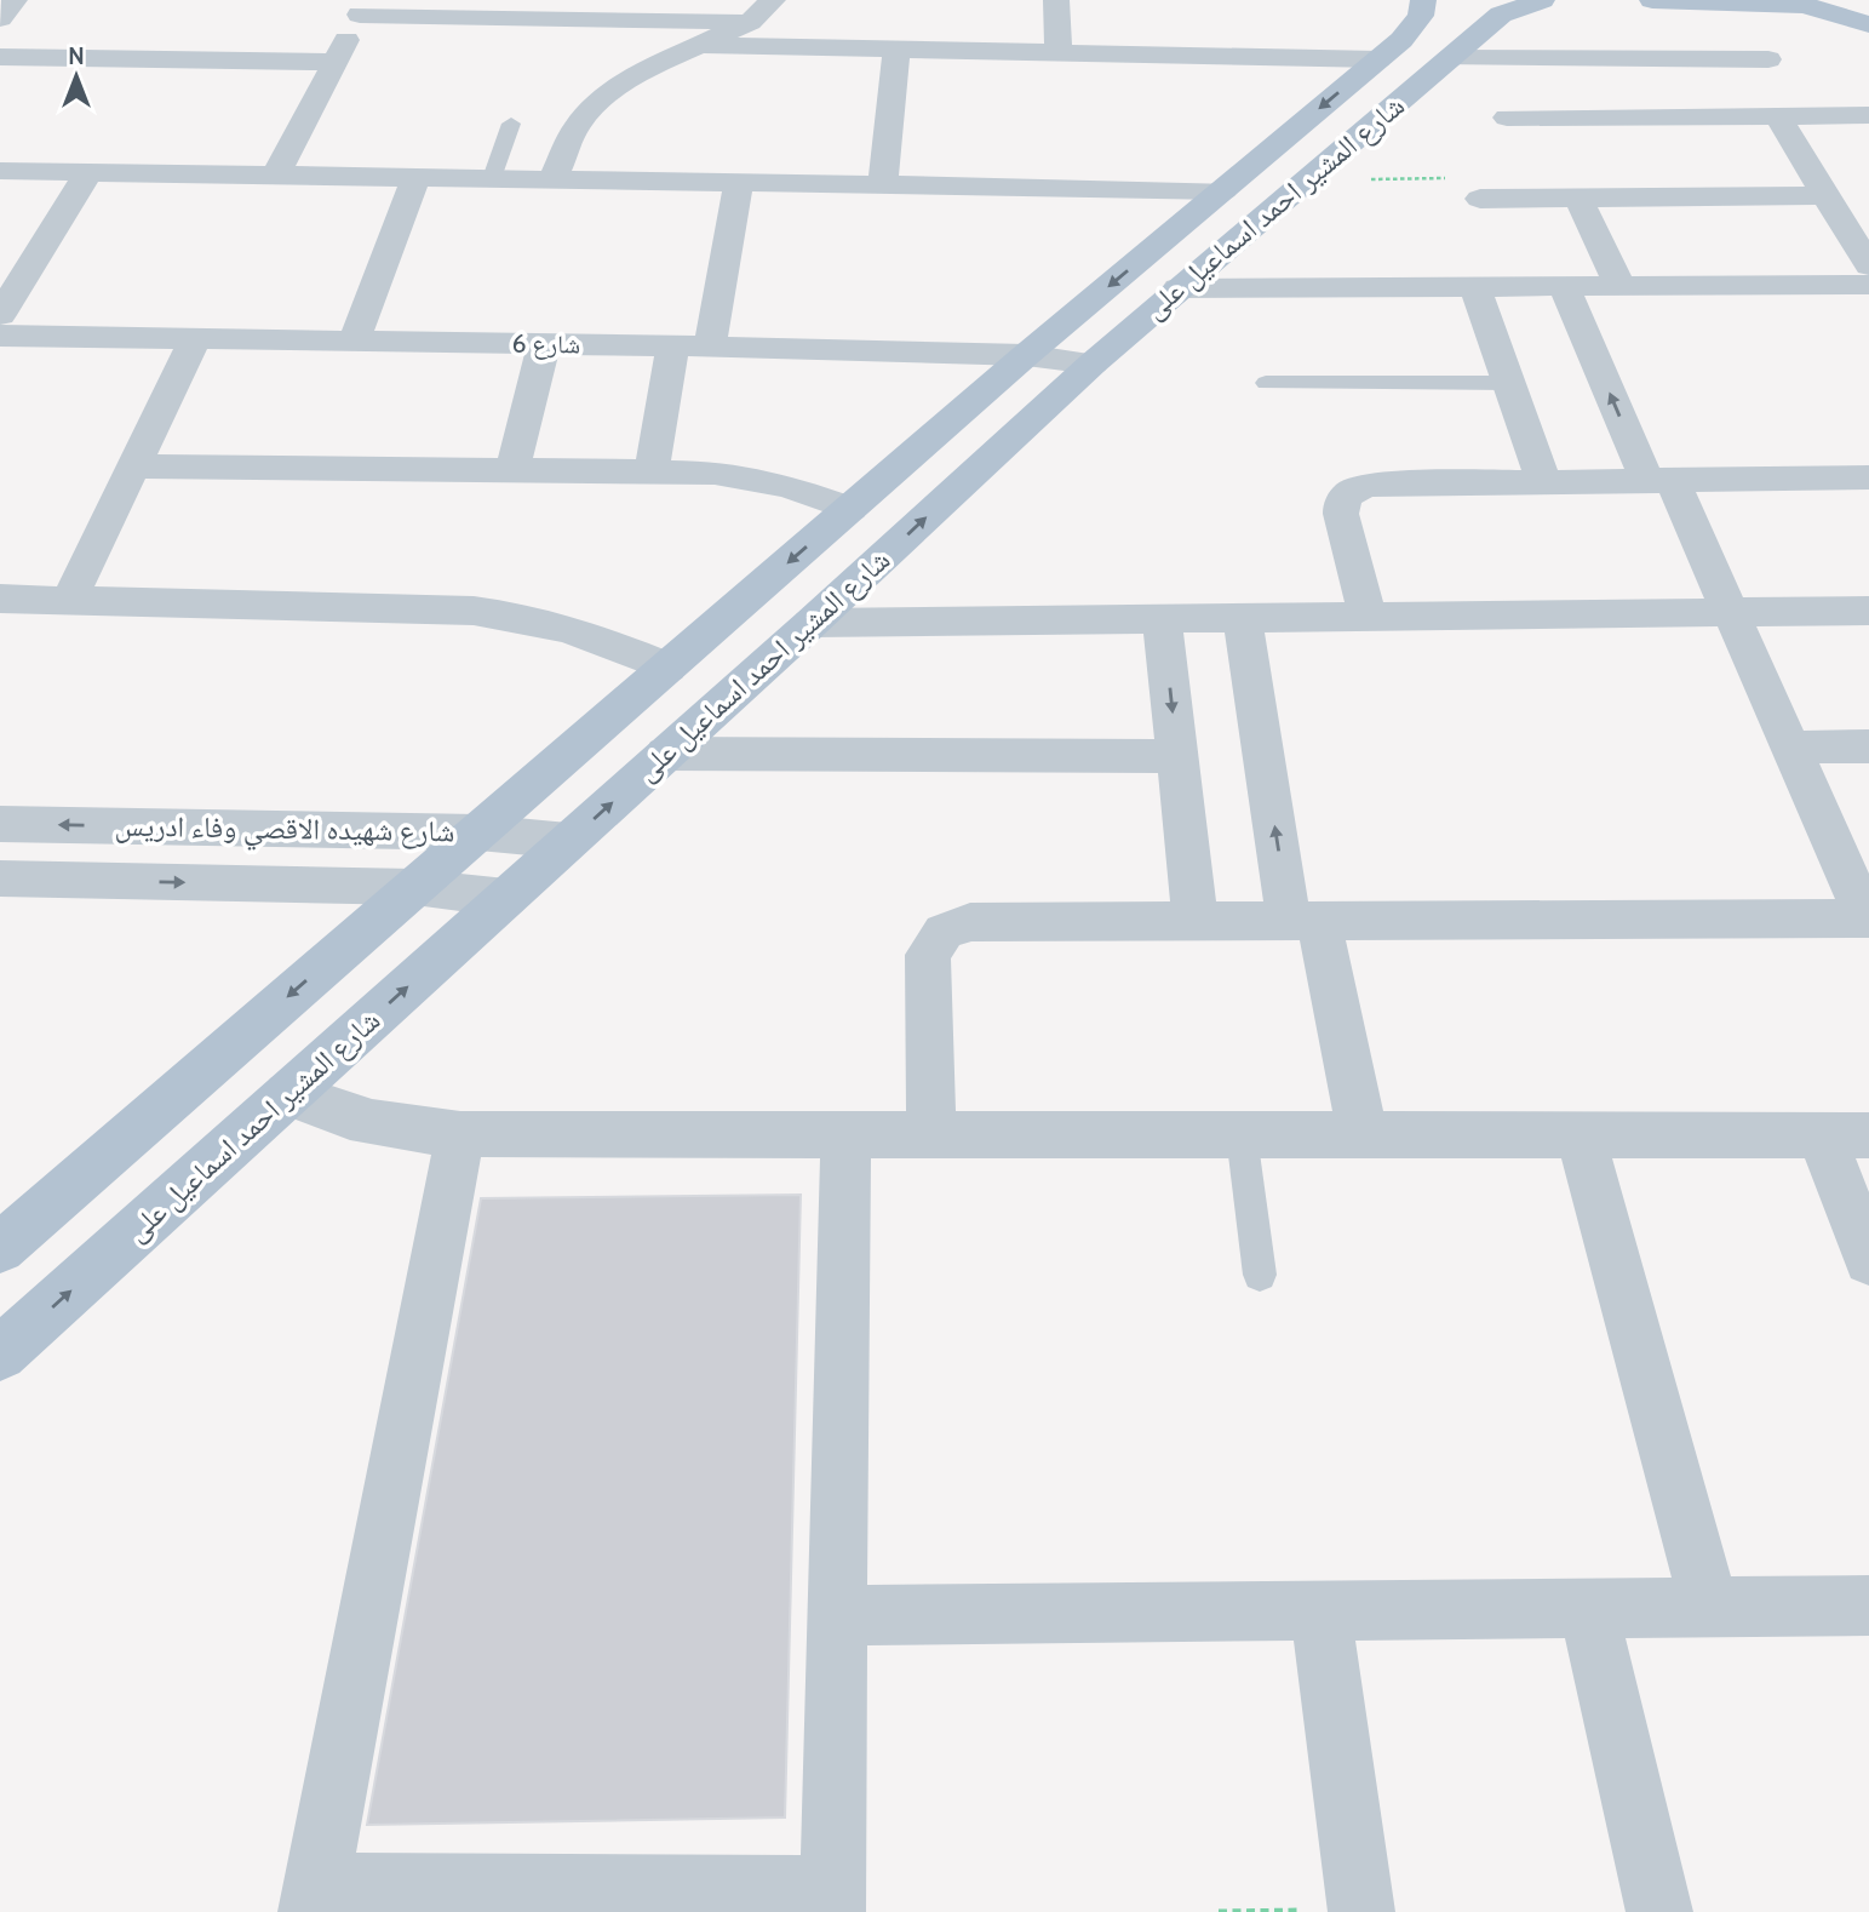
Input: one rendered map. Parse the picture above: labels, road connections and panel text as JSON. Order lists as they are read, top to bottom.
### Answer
{
  "streets": {
    "main road": ["شارع المشير احمد اسماعيل على"],
    "street": ["شارع 6", "شارع شهيده الاقصي وفاء ادريس"]
  },
  "crossings": [
    ["شارع المشير احمد اسماعيل على", "شارع 6"],
    ["شارع المشير احمد اسماعيل على", "شارع شهيده الاقصي وفاء ادريس"]
  ],
  "north": "top"
}
